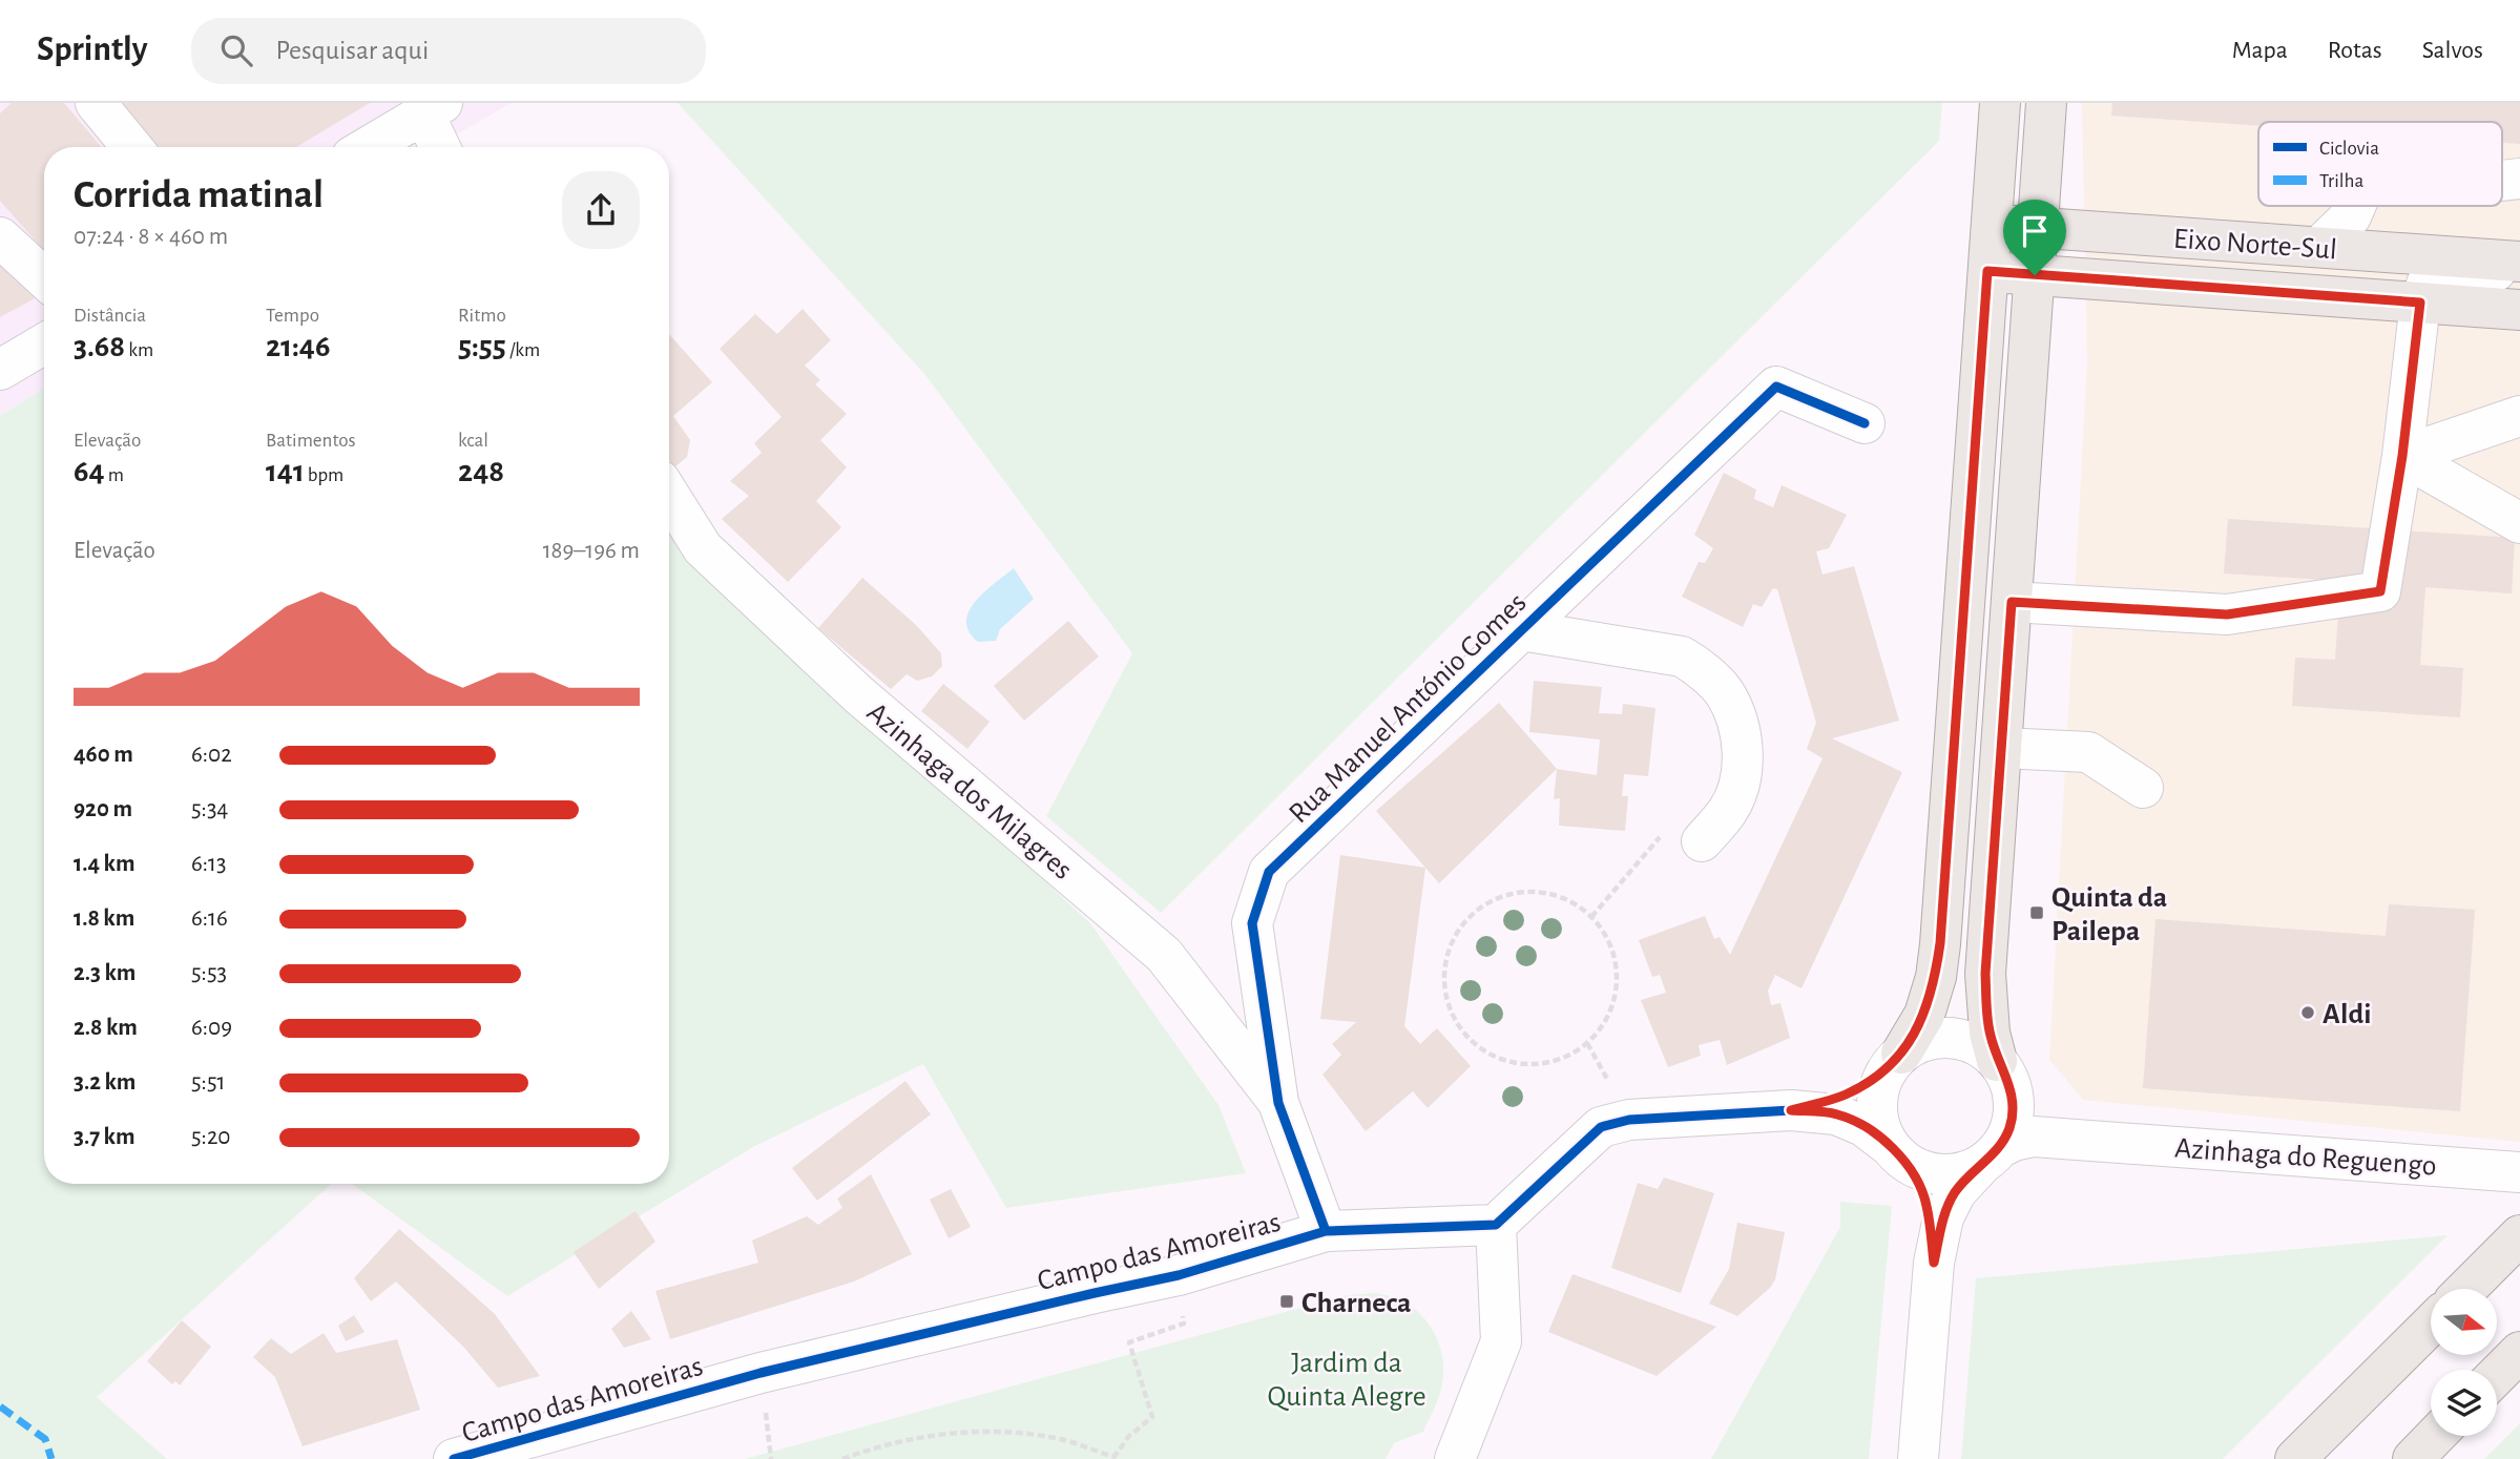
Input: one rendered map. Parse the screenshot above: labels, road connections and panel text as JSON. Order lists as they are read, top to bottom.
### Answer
{
  "streets": {
    "main road": ["Eixo Norte-Sul"],
    "street": [
      "Rua Manuel António Gomes",
      "Azinhaga dos Milagres",
      "Azinhaga do Reguengo",
      "Campo das Amoreiras"
    ]
  },
  "crossings": [
    ["Rua Manuel António Gomes", "Azinhaga dos Milagres"],
    ["Rua Manuel António Gomes", "Campo das Amoreiras"]
  ],
  "parks": ["Jardim da Quinta Alegre"],
  "places": {
    "transit": ["Quinta da Pailepa", "Charneca"],
    "other": ["Aldi"]
  },
  "legend": ["Ciclovia", "Trilha"],
  "north": "right",
  "page": {
    "header": "Sprintly",
    "search": "Pesquisar aqui",
    "nav": ["Mapa", "Rotas", "Salvos"],
    "heading": ["Corrida matinal", "07:24 · 8 × 460 m"],
    "stats": [
      ["Distância", "3.68 km"],
      ["Tempo", "21:46"],
      ["Ritmo", "5:55 /km"],
      ["Elevação", "64 m"],
      ["Batimentos", "141 bpm"],
      ["kcal", "248"]
    ],
    "chart": ["Elevação", "189–196 m"],
    "list": [
      {
        "name": "460 m",
        "note": "6:02"
      },
      {
        "name": "920 m",
        "note": "5:34"
      },
      {
        "name": "1.4 km",
        "note": "6:13"
      },
      {
        "name": "1.8 km",
        "note": "6:16"
      },
      {
        "name": "2.3 km",
        "note": "5:53"
      },
      {
        "name": "2.8 km",
        "note": "6:09"
      },
      {
        "name": "3.2 km",
        "note": "5:51"
      },
      {
        "name": "3.7 km",
        "note": "5:20"
      }
    ]
  }
}
